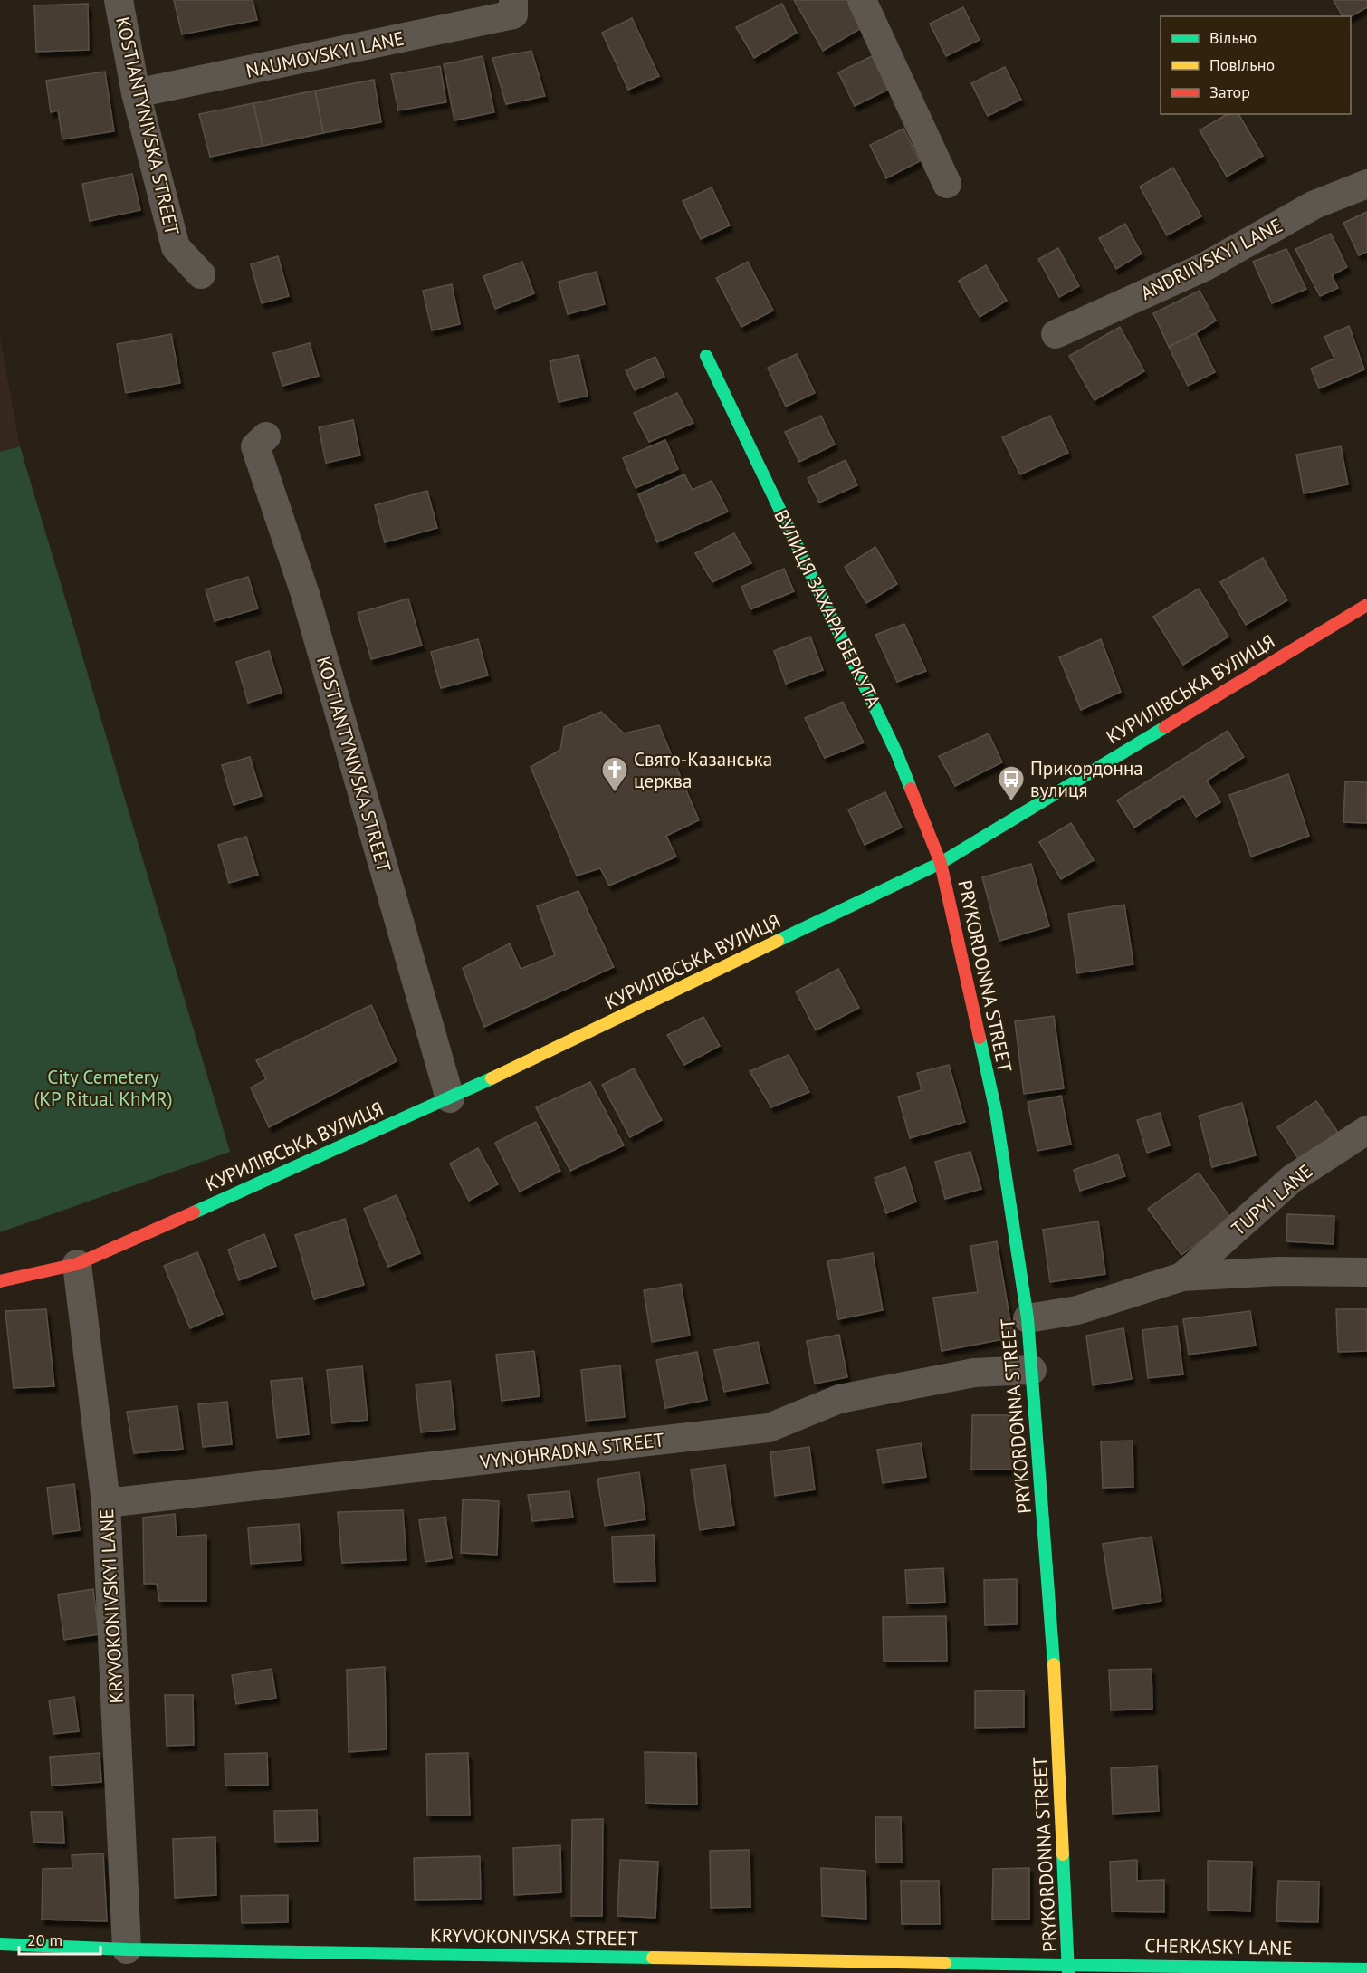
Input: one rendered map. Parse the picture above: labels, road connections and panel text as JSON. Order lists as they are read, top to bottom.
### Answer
{
  "streets": {
    "street": [
      "NAUMOVSKYI LANE",
      "KOSTIANTYNIVSKA STREET",
      "ANDRIIVSKYI LANE",
      "ВУЛИЦЯ ЗАХАРА БЕРКУТА",
      "КУРИЛІВСЬКА ВУЛИЦЯ",
      "PRYKORDONNA STREET",
      "TUPYI LANE",
      "VYNOHRADNA STREET",
      "KRYVOKONIVSKYI LANE",
      "KRYVOKONIVSKA STREET",
      "CHERKASKY LANE"
    ]
  },
  "crossings": [
    ["NAUMOVSKYI LANE", "KOSTIANTYNIVSKA STREET"],
    ["KOSTIANTYNIVSKA STREET", "КУРИЛІВСЬКА ВУЛИЦЯ"],
    ["ВУЛИЦЯ ЗАХАРА БЕРКУТА", "КУРИЛІВСЬКА ВУЛИЦЯ"],
    ["ВУЛИЦЯ ЗАХАРА БЕРКУТА", "PRYKORDONNA STREET"],
    ["КУРИЛІВСЬКА ВУЛИЦЯ", "PRYKORDONNA STREET"],
    ["КУРИЛІВСЬКА ВУЛИЦЯ", "KRYVOKONIVSKYI LANE"],
    ["PRYKORDONNA STREET", "VYNOHRADNA STREET"],
    ["PRYKORDONNA STREET", "KRYVOKONIVSKA STREET"],
    ["PRYKORDONNA STREET", "CHERKASKY LANE"],
    ["VYNOHRADNA STREET", "KRYVOKONIVSKYI LANE"],
    ["KRYVOKONIVSKYI LANE", "KRYVOKONIVSKA STREET"],
    ["KRYVOKONIVSKA STREET", "CHERKASKY LANE"]
  ],
  "parks": ["City Cemetery (KP Ritual KhMR)"],
  "places": {
    "church": ["Свято-Казанська церква"],
    "bus stop": ["Прикордонна вулиця"]
  },
  "legend": ["Вільно", "Повільно", "Затор"],
  "scale_bar": "20 m"
}
